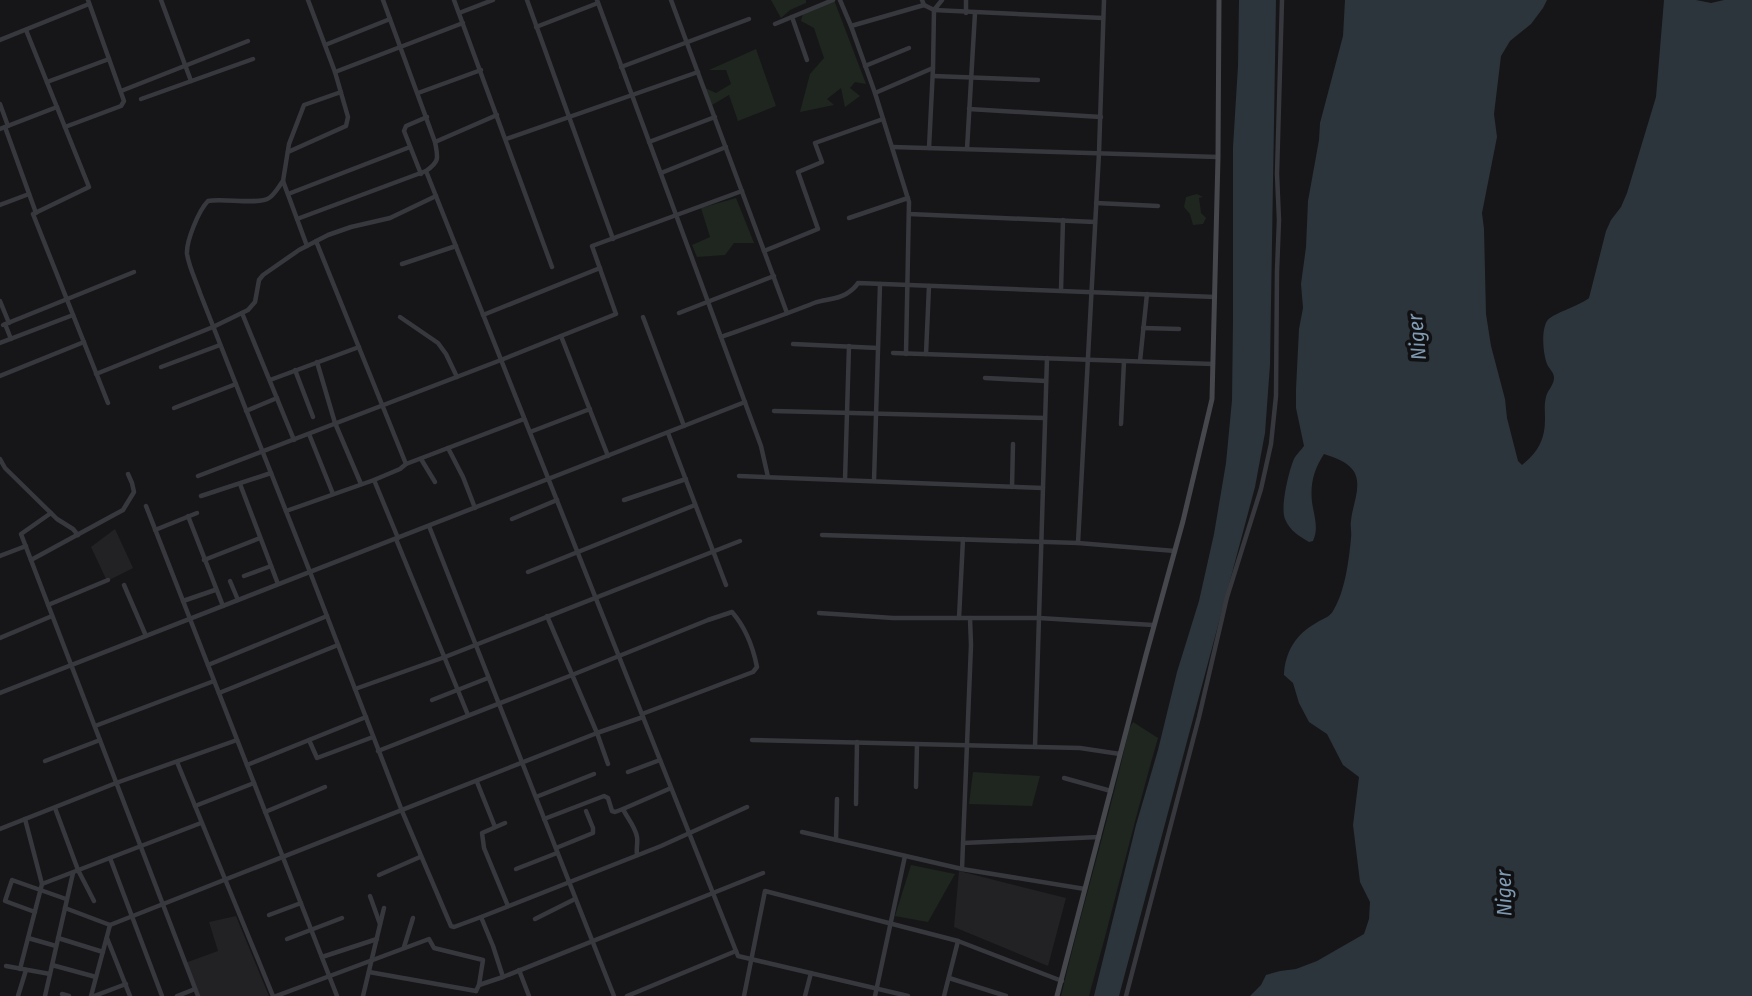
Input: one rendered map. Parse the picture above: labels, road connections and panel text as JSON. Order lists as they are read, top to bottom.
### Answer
{
  "water": ["Niger"]
}
